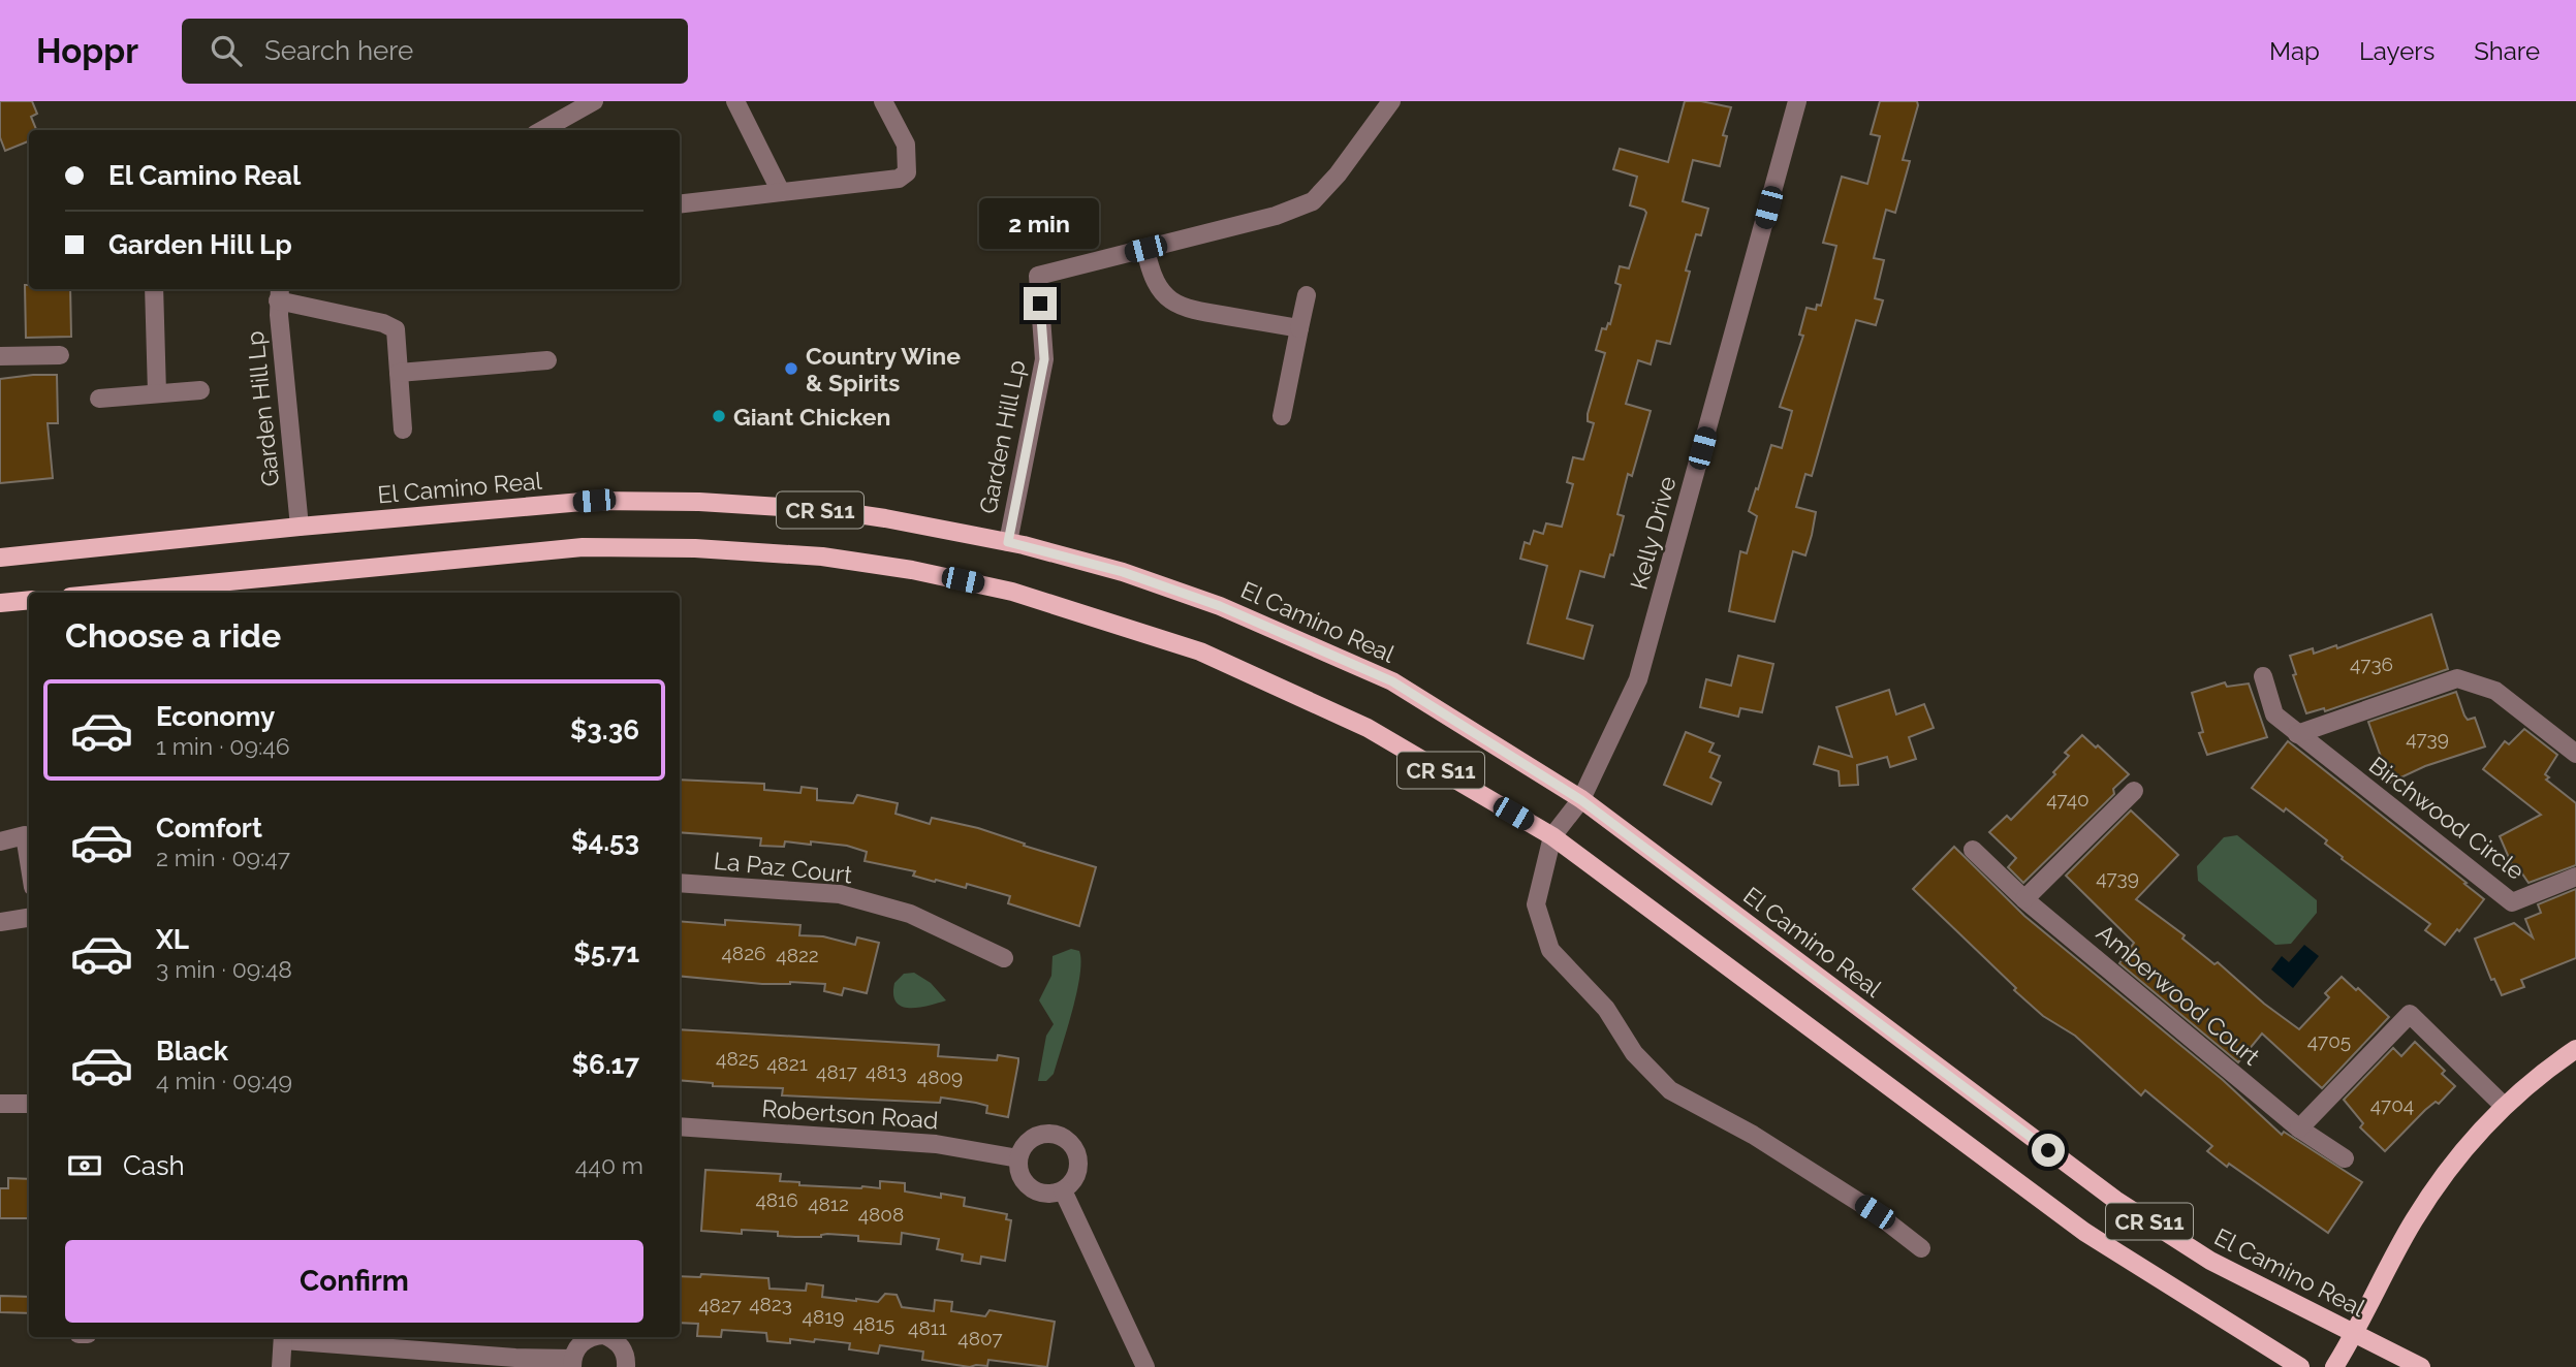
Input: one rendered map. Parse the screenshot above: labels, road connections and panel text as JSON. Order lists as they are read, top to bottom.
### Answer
{
  "streets": {
    "main road": ["El Camino Real", "CR S11"],
    "street": [
      "Garden Hill Lp",
      "Kelly Drive",
      "Birchwood Circle",
      "La Paz Court",
      "Amberwood Court",
      "Robertson Road"
    ]
  },
  "crossings": [
    ["Garden Hill Lp", "El Camino Real"],
    ["El Camino Real", "Kelly Drive"],
    ["CR S11", "Kelly Drive"]
  ],
  "places": ["Country Wine & Spirits", "Giant Chicken"],
  "house_numbers": [
    "4736",
    "4739",
    "4740",
    "4739",
    "4826",
    "4822",
    "4705",
    "4825",
    "4821",
    "4817",
    "4813",
    "4809",
    "4704",
    "4816",
    "4812",
    "4808",
    "4823",
    "4827",
    "4819",
    "4815",
    "4811",
    "4807"
  ],
  "page": {
    "header": "Hoppr",
    "search": "Search here",
    "nav": ["Map", "Layers", "Share"],
    "banner": ["El Camino Real", "Garden Hill Lp"],
    "bubble": "2 min",
    "heading": "Choose a ride",
    "list": [
      {
        "name": "Economy",
        "note": "1 min · 09:46",
        "value": "$3.36"
      },
      {
        "name": "Comfort",
        "note": "2 min · 09:47",
        "value": "$4.53"
      },
      {
        "name": "XL",
        "note": "3 min · 09:48",
        "value": "$5.71"
      },
      {
        "name": "Black",
        "note": "4 min · 09:49",
        "value": "$6.17"
      }
    ],
    "pay": ["Cash", "440 m"],
    "buttons": "Confirm"
  }
}
